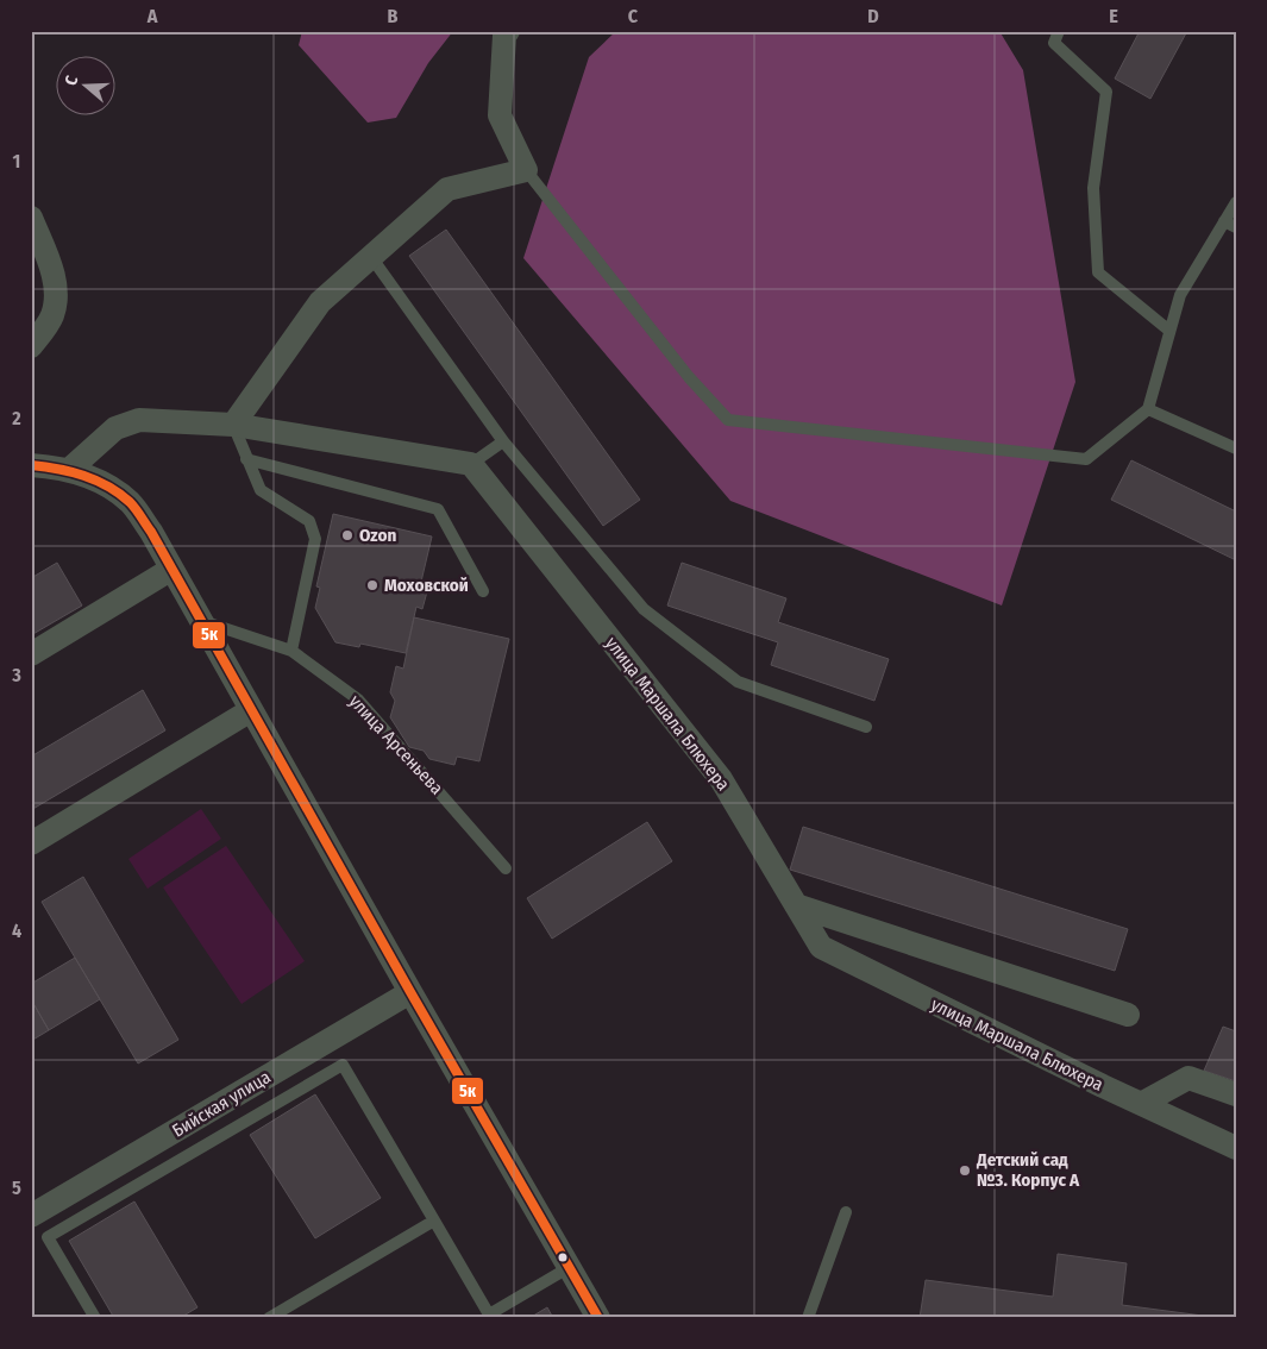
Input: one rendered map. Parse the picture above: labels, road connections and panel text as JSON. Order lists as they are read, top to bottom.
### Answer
{
  "streets": {
    "street": ["улица Маршала Блюхера", "Бийская улица"],
    "lane": ["улица Арсеньева"]
  },
  "places": ["Ozon", "Моховской", "Детский сад №3. Корпус А"],
  "lines": ["transit line 5к"],
  "north": "left",
  "grid": {
    "columns": [
      "A",
      "B",
      "C",
      "D",
      "E"
    ],
    "rows": [
      "1",
      "2",
      "3",
      "4",
      "5"
    ]
  }
}
